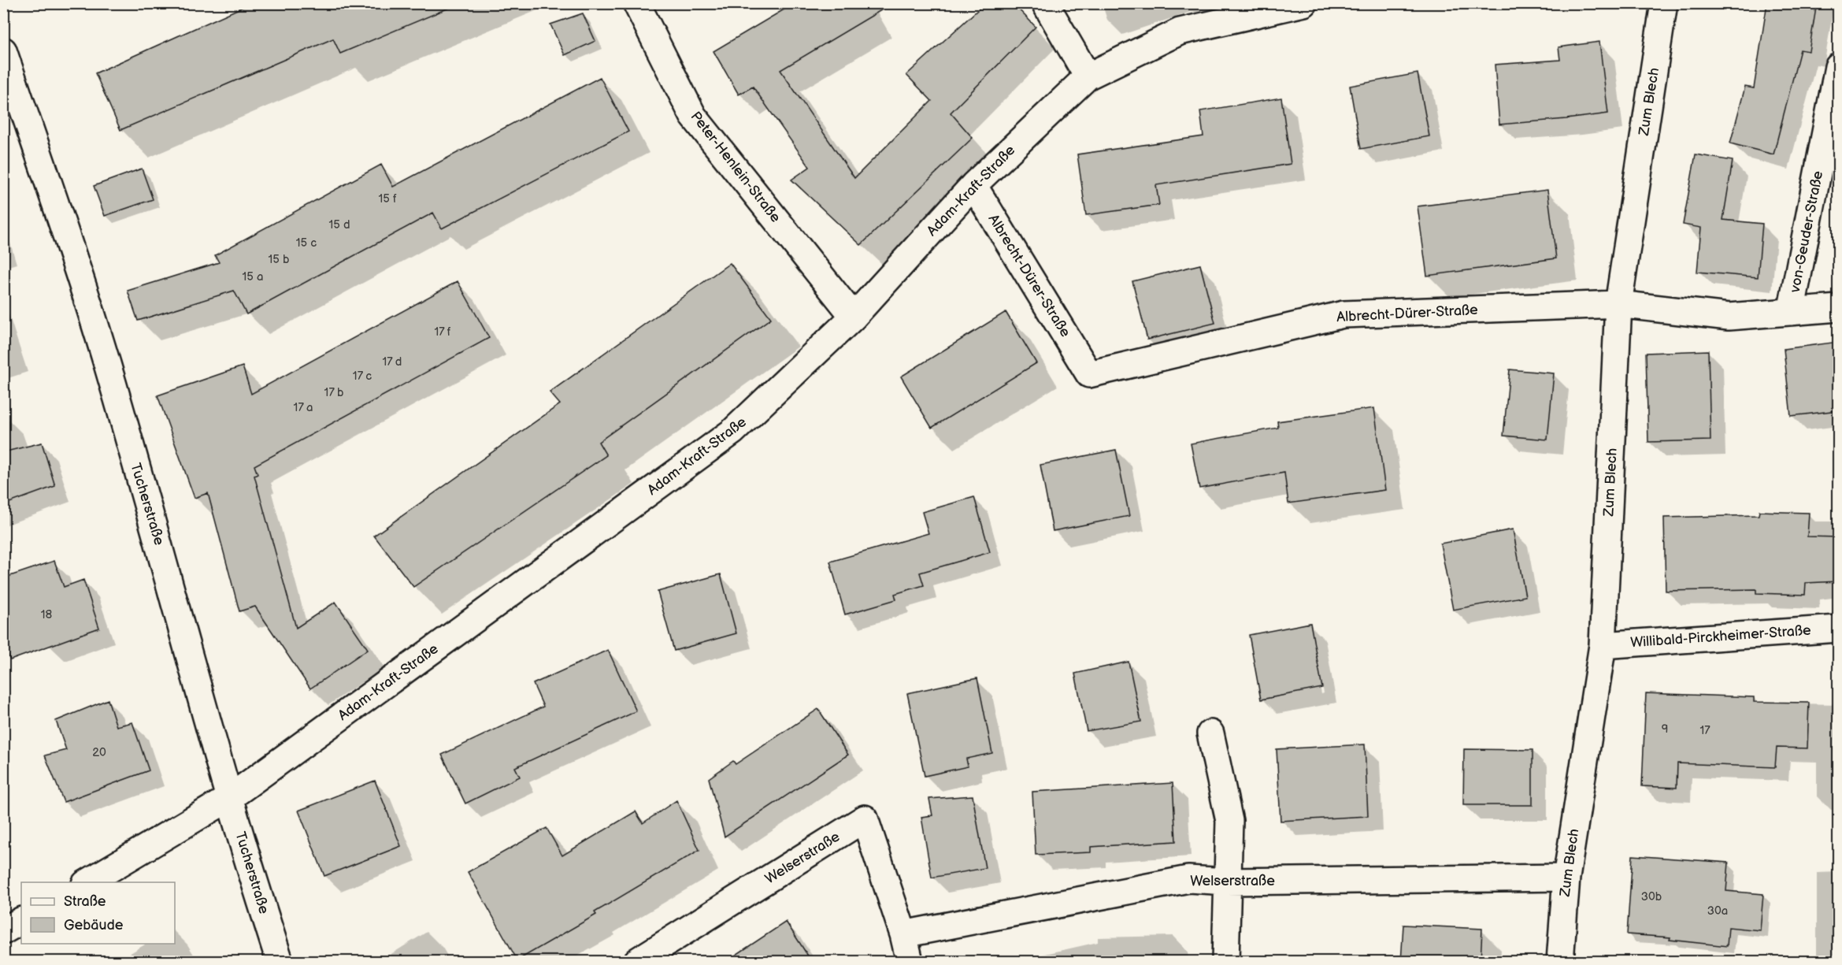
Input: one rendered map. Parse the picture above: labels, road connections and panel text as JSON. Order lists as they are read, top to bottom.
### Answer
{
  "streets": {
    "street": [
      "Zum Blech",
      "Peter-Henlein-Straße",
      "Adam-Kraft-Straße",
      "von-Geuder-Straße",
      "Albrecht-Dürer-Straße",
      "Tucherstraße",
      "Willibald-Pirckheimer-Straße",
      "Welserstraße"
    ]
  },
  "crossings": [
    ["Zum Blech", "Albrecht-Dürer-Straße"],
    ["Zum Blech", "Willibald-Pirckheimer-Straße"],
    ["Zum Blech", "Welserstraße"],
    ["Peter-Henlein-Straße", "Adam-Kraft-Straße"],
    ["Adam-Kraft-Straße", "Albrecht-Dürer-Straße"],
    ["Adam-Kraft-Straße", "Tucherstraße"],
    ["von-Geuder-Straße", "Albrecht-Dürer-Straße"]
  ],
  "house_numbers": [
    "15 f",
    "15 d",
    "15 c",
    "15 b",
    "15 a",
    "17 f",
    "17 d",
    "17 c",
    "17 b",
    "17 a",
    "18",
    "9",
    "17",
    "20",
    "30b",
    "30a"
  ],
  "legend": ["Straße", "Gebäude"]
}
